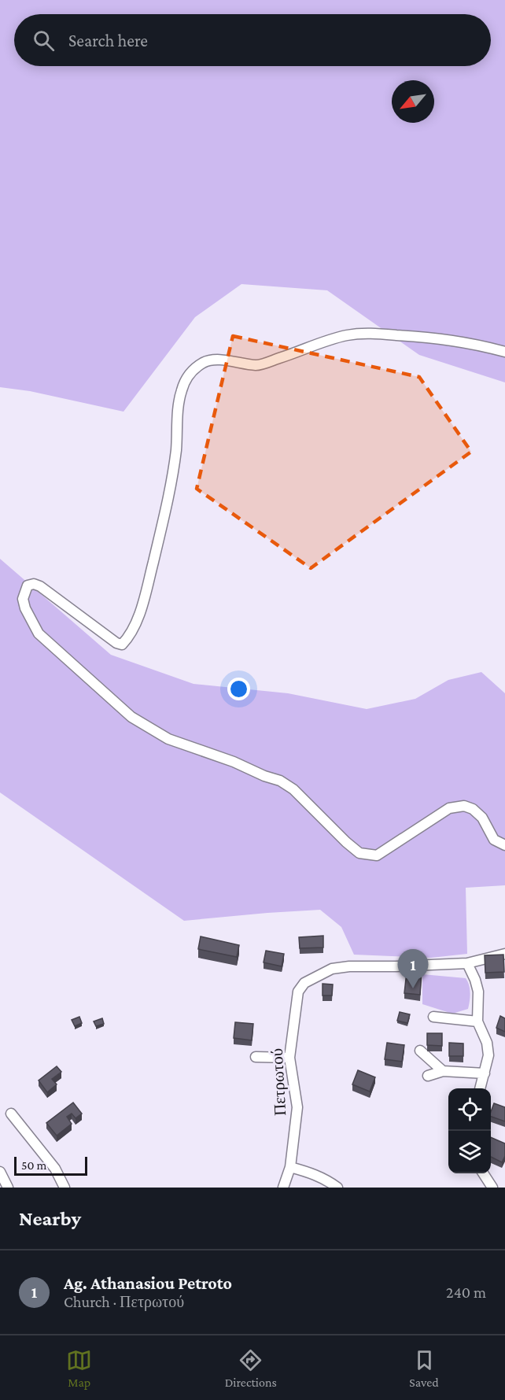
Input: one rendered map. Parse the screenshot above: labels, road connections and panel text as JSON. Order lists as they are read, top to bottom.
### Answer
{
  "streets": {
    "street": ["Πετρωτού"]
  },
  "scale_bar": "50 m",
  "north": "bottom left",
  "page": {
    "search": "Search here",
    "pins": "1",
    "scale": "50 m",
    "heading": "Nearby",
    "list": [
      {
        "mark": "1",
        "name": "Ag. Athanasiou Petroto",
        "note": "Church · Πετρωτού",
        "value": "240 m"
      }
    ],
    "nav": ["Map", "Directions", "Saved"]
  }
}
